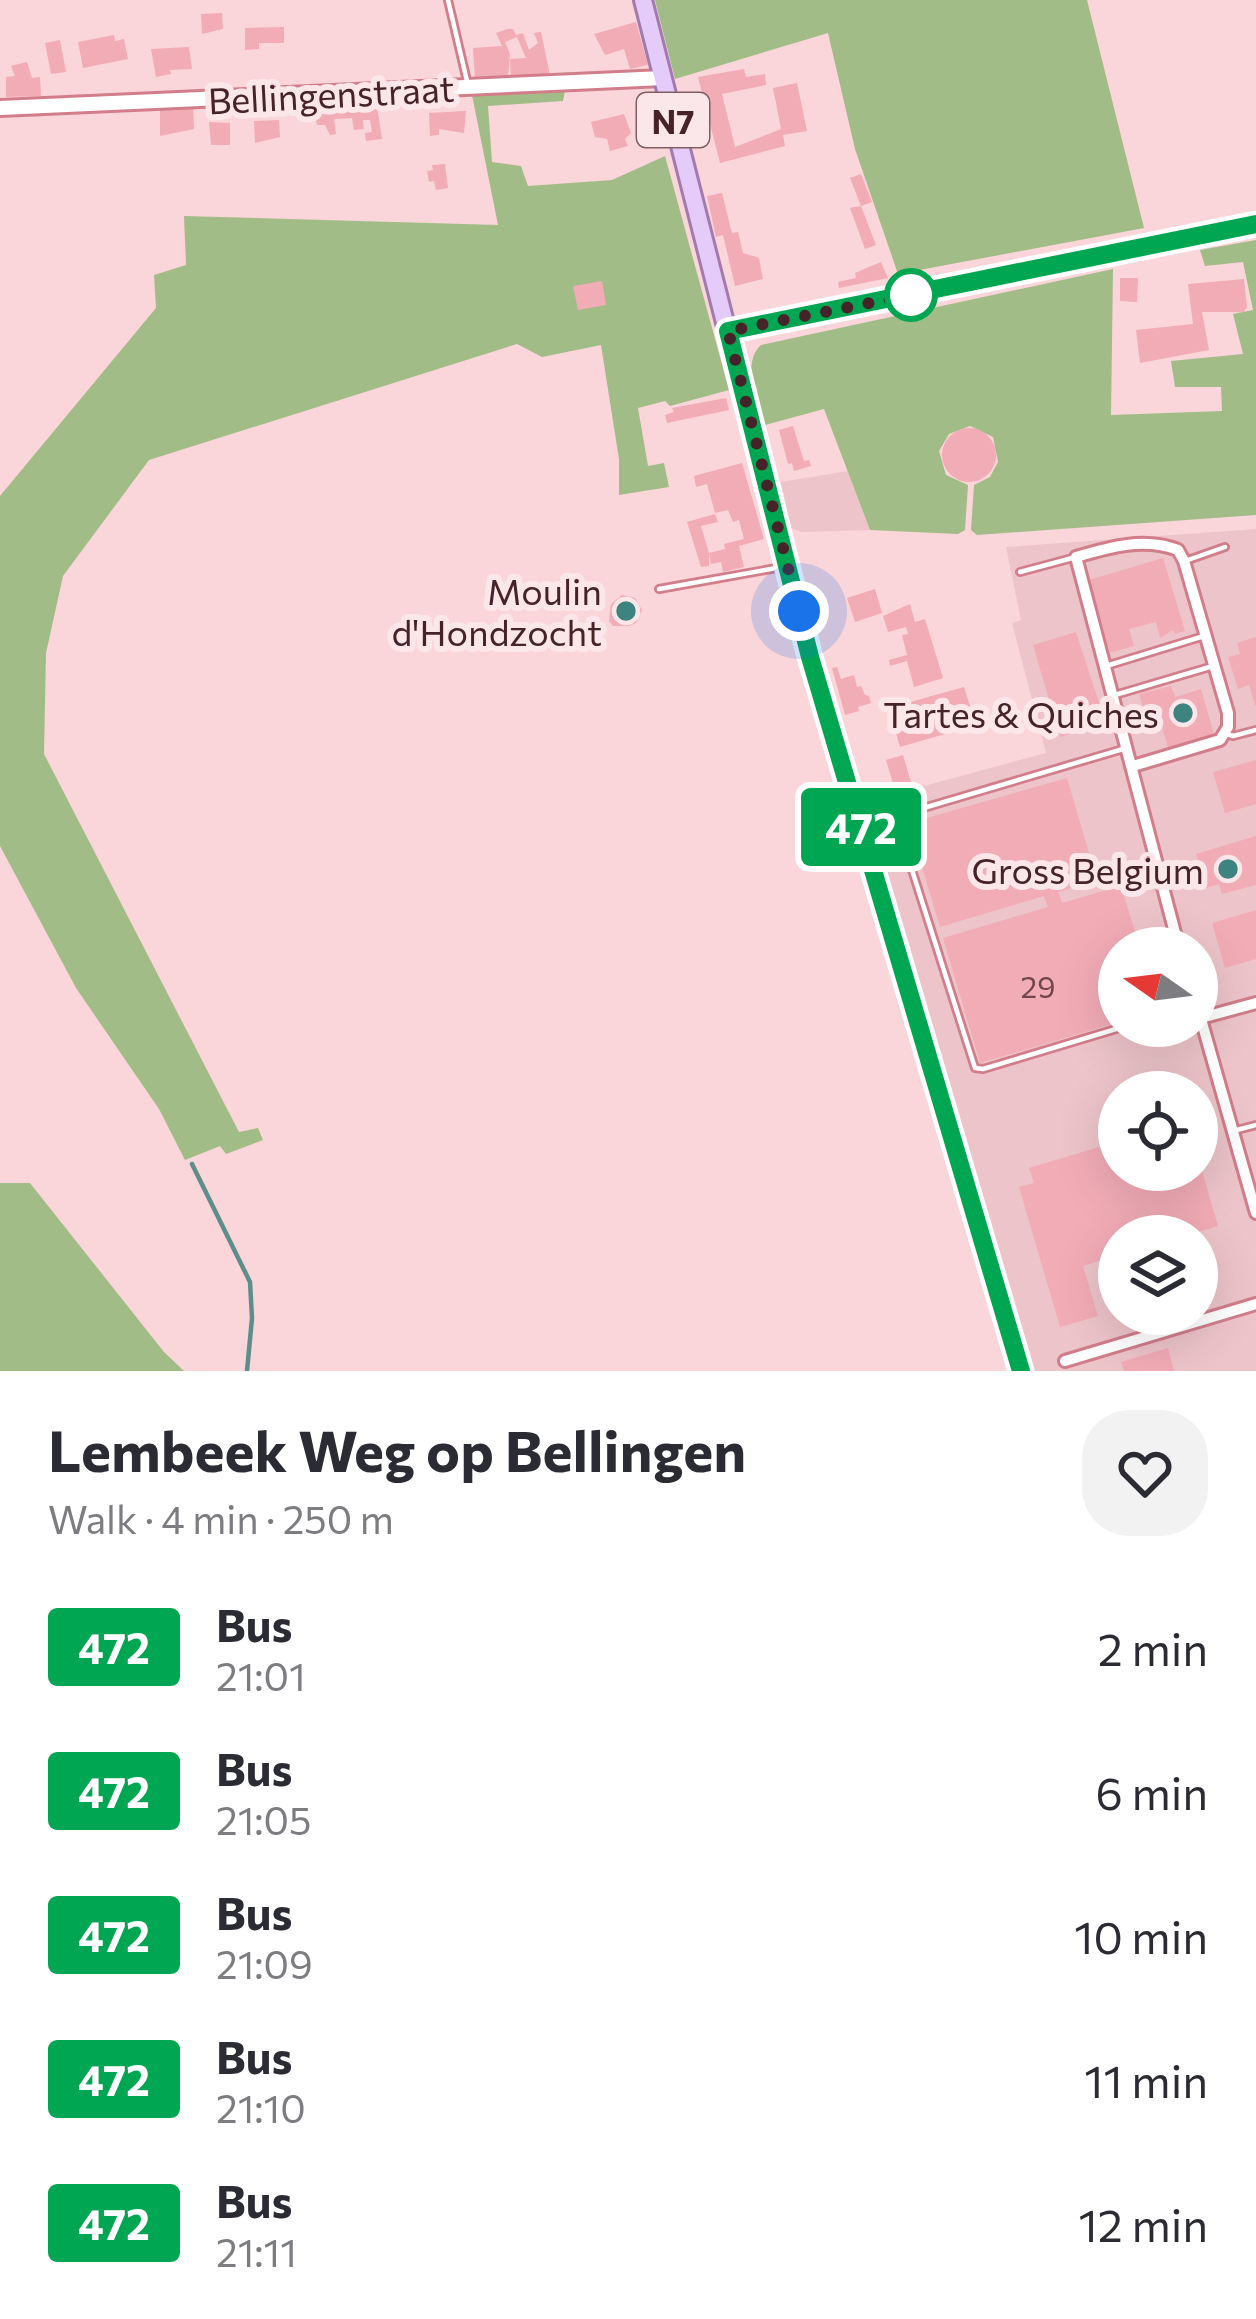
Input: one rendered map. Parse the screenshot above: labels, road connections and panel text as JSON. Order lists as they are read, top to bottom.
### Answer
{
  "streets": {
    "main road": ["N7"],
    "street": ["Bellingenstraat"]
  },
  "crossings": [
    ["Bellingenstraat", "N7"]
  ],
  "places": ["Moulin d'Hondzocht", "Tartes & Quiches", "Gross Belgium"],
  "lines": ["bus line 472"],
  "house_numbers": ["29"],
  "north": "left",
  "page": {
    "on_map": "472",
    "heading": ["Lembeek Weg op Bellingen", "Walk · 4 min · 250 m"],
    "list": [
      {
        "mark": "472",
        "name": "Bus",
        "note": "21:01",
        "value": "2 min"
      },
      {
        "mark": "472",
        "name": "Bus",
        "note": "21:05",
        "value": "6 min"
      },
      {
        "mark": "472",
        "name": "Bus",
        "note": "21:09",
        "value": "10 min"
      },
      {
        "mark": "472",
        "name": "Bus",
        "note": "21:10",
        "value": "11 min"
      },
      {
        "mark": "472",
        "name": "Bus",
        "note": "21:11",
        "value": "12 min"
      }
    ]
  }
}
